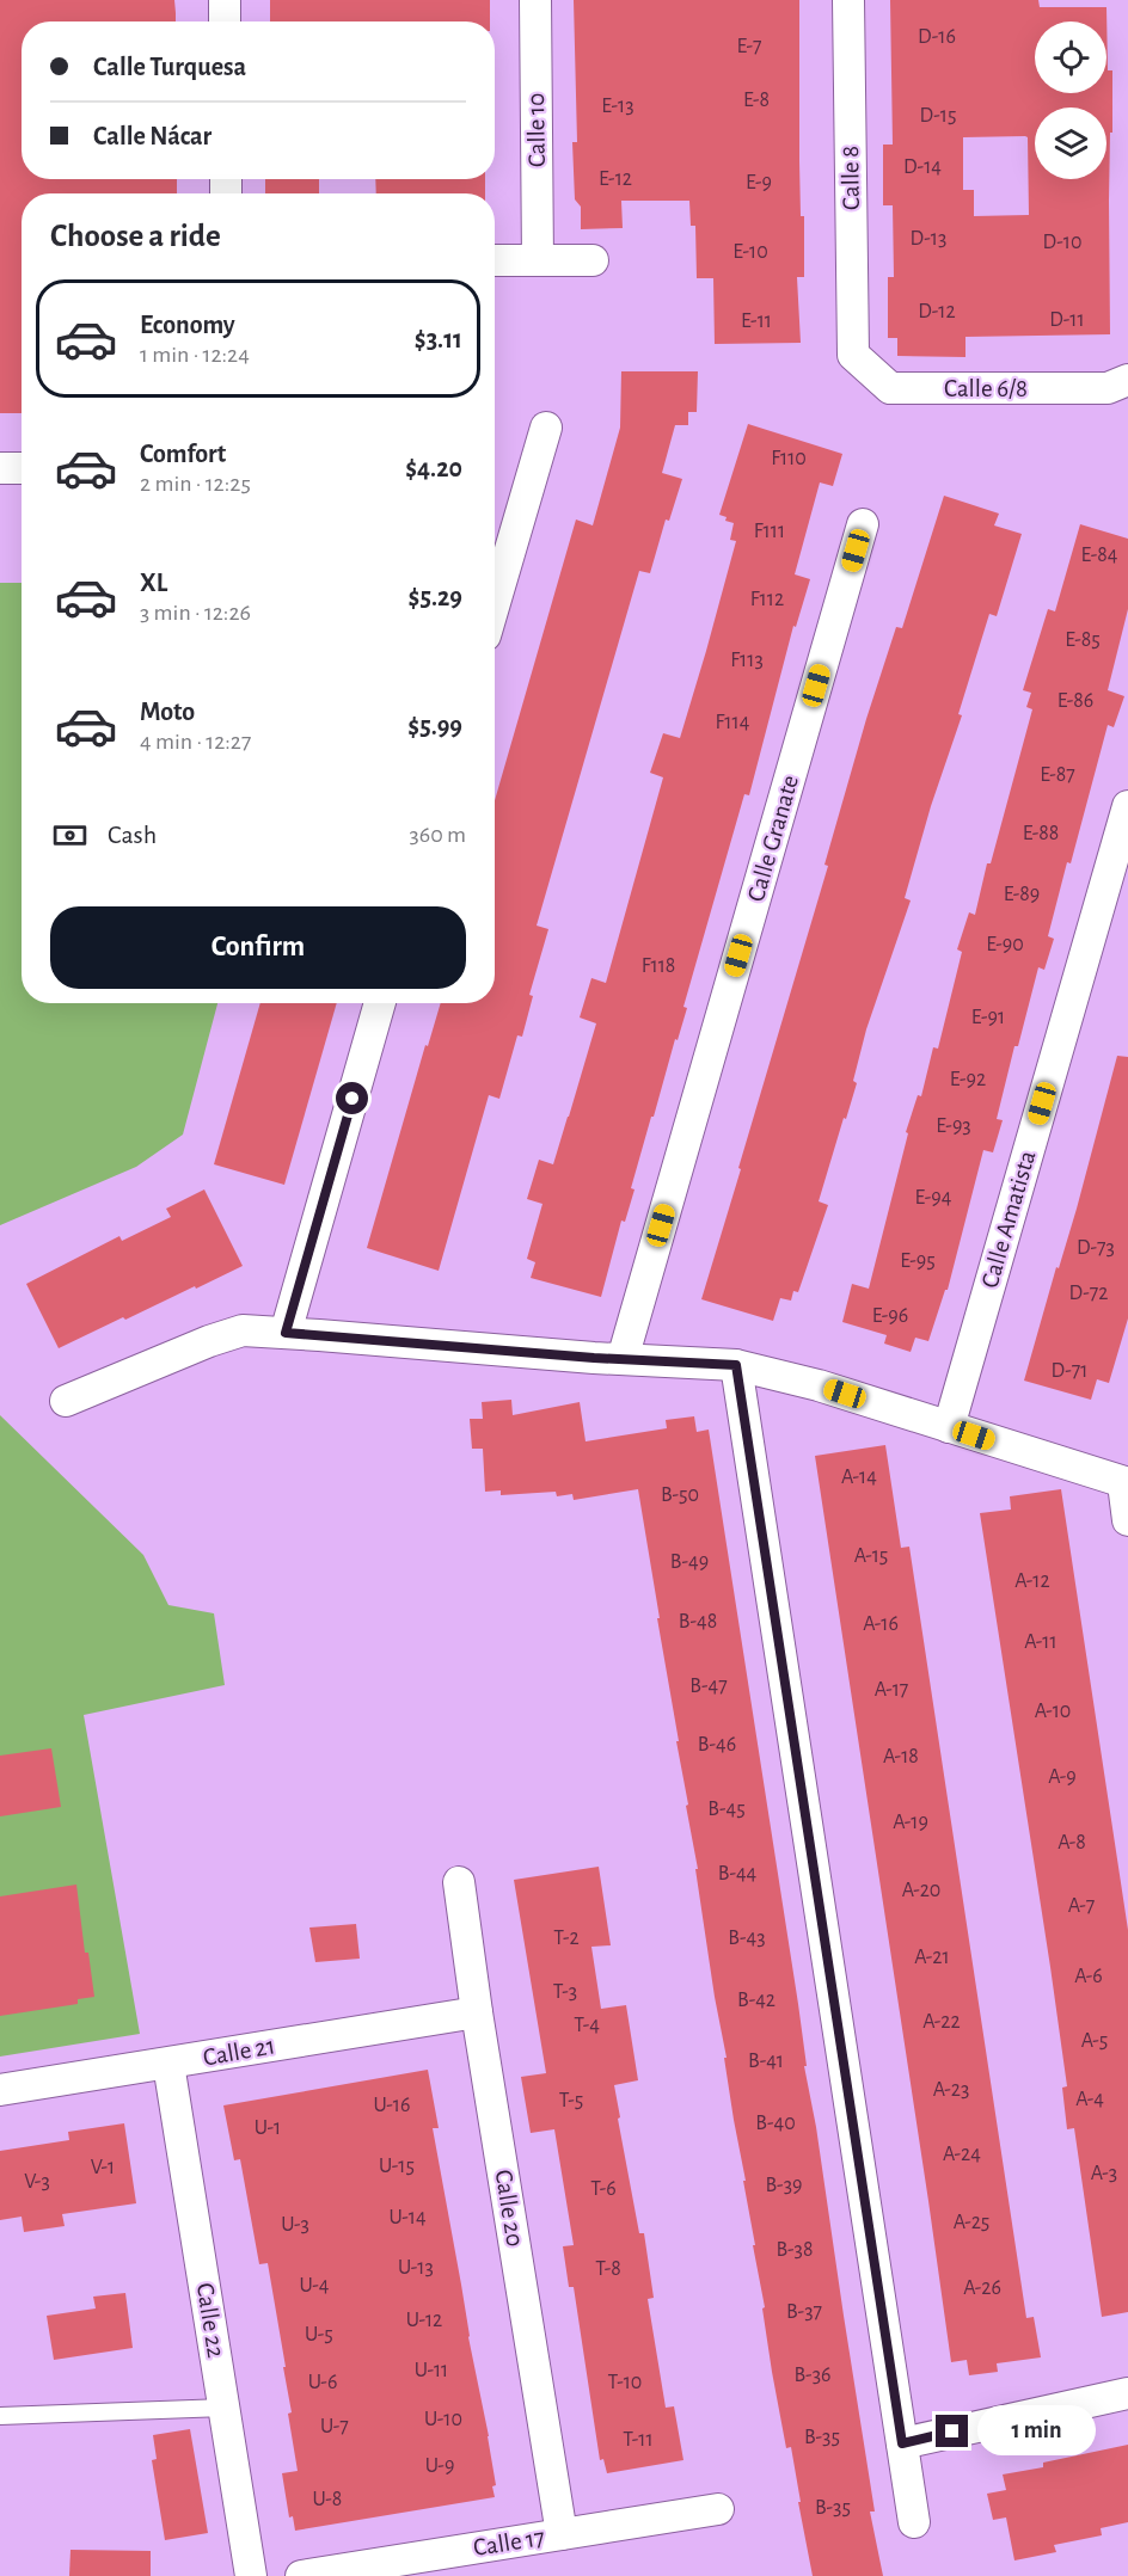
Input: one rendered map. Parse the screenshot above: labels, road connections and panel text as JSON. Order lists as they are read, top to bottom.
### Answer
{
  "streets": {
    "street": [
      "Calle 10",
      "Calle 8",
      "Calle 6/8",
      "Calle Granate",
      "Calle Amatista",
      "Calle 21",
      "Calle 20",
      "Calle 22",
      "Calle 17"
    ]
  },
  "crossings": [
    ["Calle 8", "Calle 6/8"],
    ["Calle 21", "Calle 20"],
    ["Calle 21", "Calle 22"],
    ["Calle 20", "Calle 17"]
  ],
  "house_numbers": [
    "D-16",
    "E-7",
    "E-8",
    "E-13",
    "D-15",
    "D-14",
    "E-12",
    "E-9",
    "D-13",
    "D-10",
    "E-10",
    "D-12",
    "D-11",
    "E-11",
    "F110",
    "F111",
    "E-84",
    "F112",
    "E-85",
    "F113",
    "E-86",
    "F114",
    "E-87",
    "E-88",
    "E-89",
    "E-90",
    "F118",
    "E-91",
    "E-92",
    "E-93",
    "E-94",
    "D-73",
    "E-95",
    "D-72",
    "E-96",
    "D-71",
    "A-14",
    "B-50",
    "A-15",
    "B-49",
    "A-12",
    "B-48",
    "A-16",
    "A-11",
    "B-47",
    "A-17",
    "A-10",
    "B-46",
    "A-18",
    "A-9",
    "B-45",
    "A-19",
    "A-8",
    "B-44",
    "A-20",
    "A-7",
    "T-2",
    "B-43",
    "A-21",
    "A-6",
    "T-3",
    "B-42",
    "A-22",
    "T-4",
    "A-5",
    "B-41",
    "A-23",
    "A-4",
    "T-5",
    "U-16",
    "B-40",
    "U-1",
    "A-24",
    "U-15",
    "V-1",
    "A-3",
    "V-3",
    "B-39",
    "T-6",
    "U-14",
    "A-25",
    "U-3",
    "B-38",
    "U-13",
    "T-8",
    "U-4",
    "A-26",
    "B-37",
    "U-12",
    "U-5",
    "U-11",
    "B-36",
    "U-6",
    "T-10",
    "U-10",
    "U-7",
    "B-35",
    "T-11",
    "U-9",
    "U-8",
    "B-35"
  ],
  "page": {
    "banner": ["Calle Turquesa", "Calle Nácar"],
    "heading": "Choose a ride",
    "list": [
      {
        "name": "Economy",
        "note": "1 min · 12:24",
        "value": "$3.11"
      },
      {
        "name": "Comfort",
        "note": "2 min · 12:25",
        "value": "$4.20"
      },
      {
        "name": "XL",
        "note": "3 min · 12:26",
        "value": "$5.29"
      },
      {
        "name": "Moto",
        "note": "4 min · 12:27",
        "value": "$5.99"
      }
    ],
    "pay": ["Cash", "360 m"],
    "buttons": "Confirm",
    "bubble": "1 min"
  }
}
